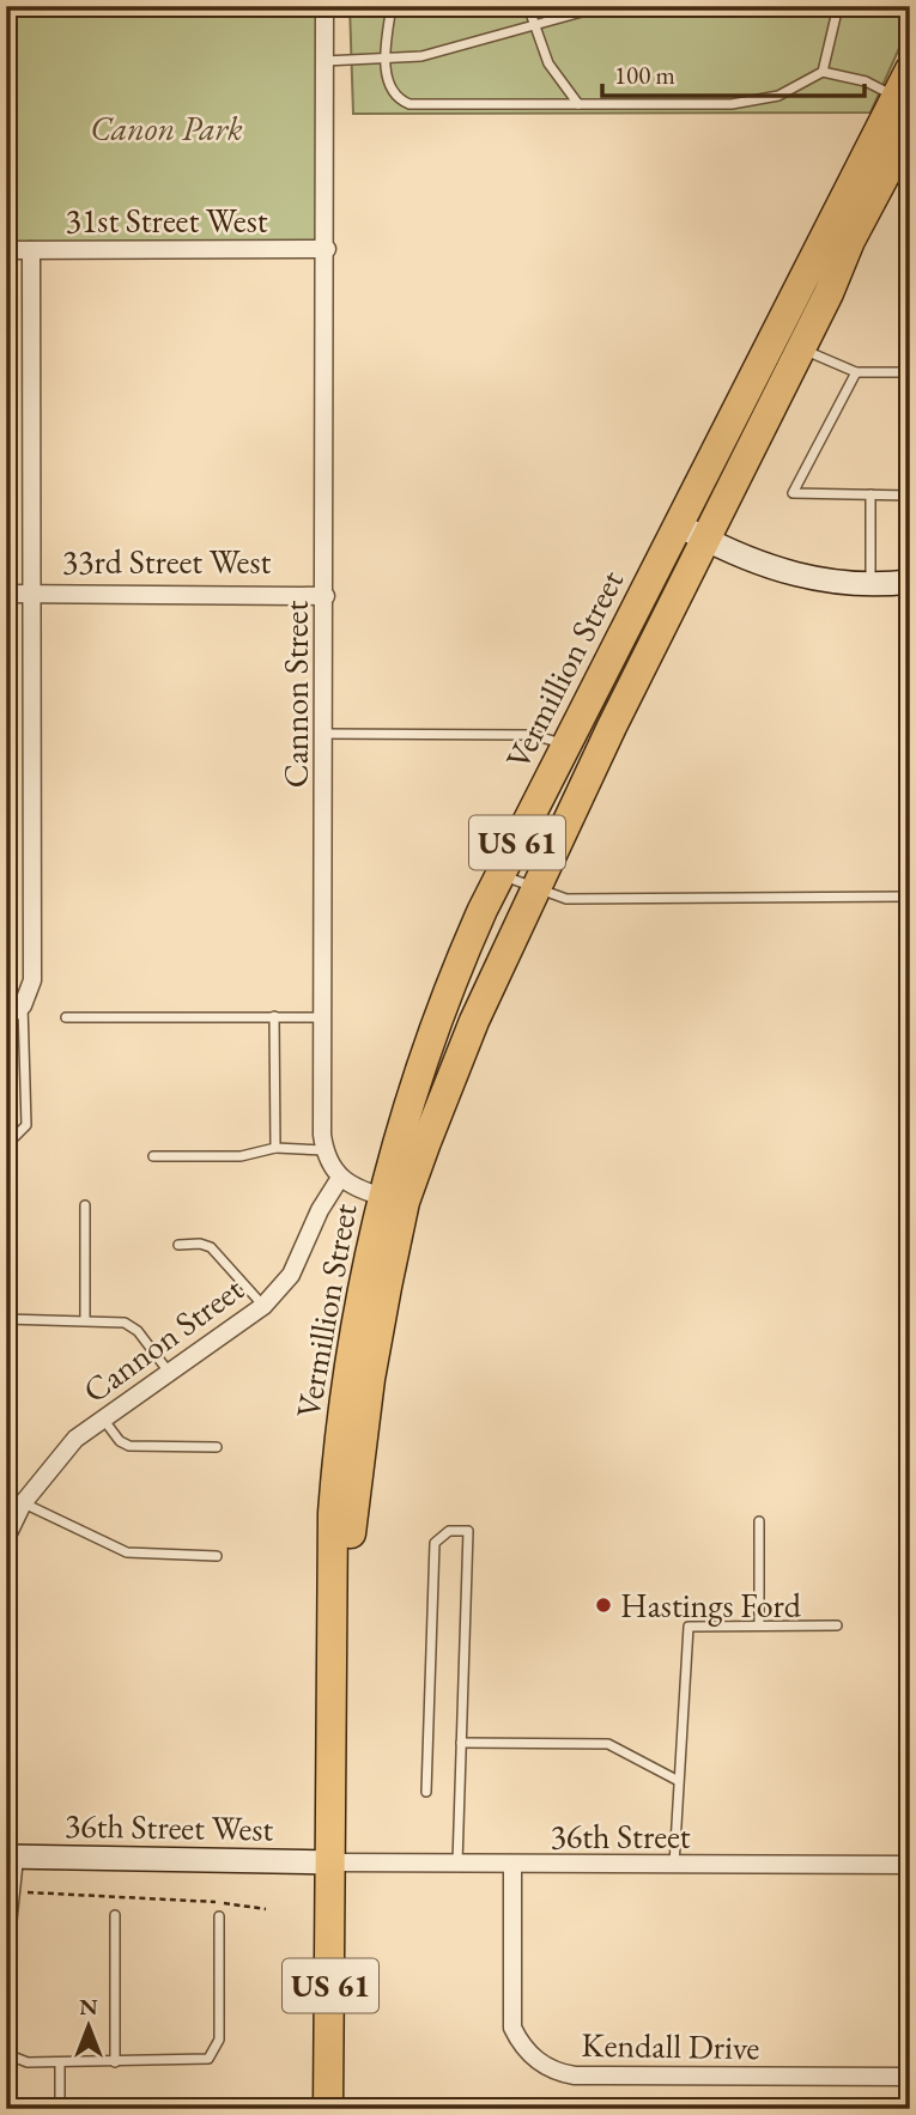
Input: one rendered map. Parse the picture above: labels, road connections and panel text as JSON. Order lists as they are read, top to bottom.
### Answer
{
  "streets": {
    "highway": ["Vermillion Street", "US 61"],
    "street": [
      "31st Street West",
      "33rd Street West",
      "Cannon Street",
      "36th Street West",
      "36th Street",
      "Kendall Drive"
    ]
  },
  "crossings": [
    ["31st Street West", "Cannon Street"],
    ["33rd Street West", "Cannon Street"],
    ["Vermillion Street", "US 61"],
    ["Vermillion Street", "36th Street West"],
    ["Vermillion Street", "36th Street"],
    ["US 61", "36th Street West"],
    ["US 61", "36th Street"],
    ["36th Street West", "36th Street"],
    ["36th Street", "Kendall Drive"]
  ],
  "parks": ["Canon Park"],
  "places": ["Hastings Ford"],
  "scale_bar": "100 m",
  "north": "top"
}
